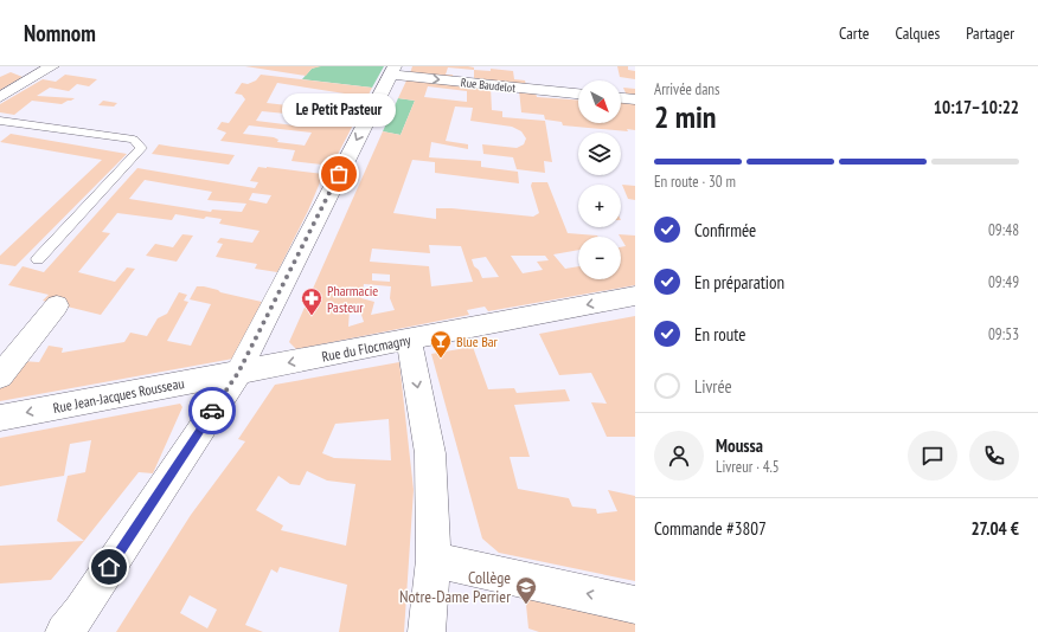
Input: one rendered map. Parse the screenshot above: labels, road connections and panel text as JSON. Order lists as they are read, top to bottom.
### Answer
{
  "streets": {
    "street": ["Rue Baudelot", "Rue du Flocmagny", "Rue Jean-Jacques Rousseau"]
  },
  "crossings": [
    ["Rue du Flocmagny", "Rue Jean-Jacques Rousseau"]
  ],
  "one_way": ["Rue Baudelot", "Rue du Flocmagny", "Rue Jean-Jacques Rousseau"],
  "places": {
    "other": ["Le Petit Pasteur"],
    "pharmacy": ["Pharmacie Pasteur"],
    "bar": ["Blue Bar"],
    "school or university": ["Collège Notre-Dame Perrier"]
  },
  "north": "bottom right",
  "page": {
    "header": "Nomnom",
    "nav": ["Carte", "Calques", "Partager"],
    "heading": ["2 min", "Arrivée dans", "10:17–10:22"],
    "panel": [
      "Moussa",
      "Livreur · 4.5",
      "Commande #3807",
      "27.04 €"
    ],
    "map_buttons": ["+", "−"],
    "bubble": "Le Petit Pasteur",
    "bar": "En route · 30 m",
    "list": [
      ["Confirmée", "09:48"],
      ["En préparation", "09:49"],
      ["En route", "09:53"],
      "Livrée"
    ]
  }
}
